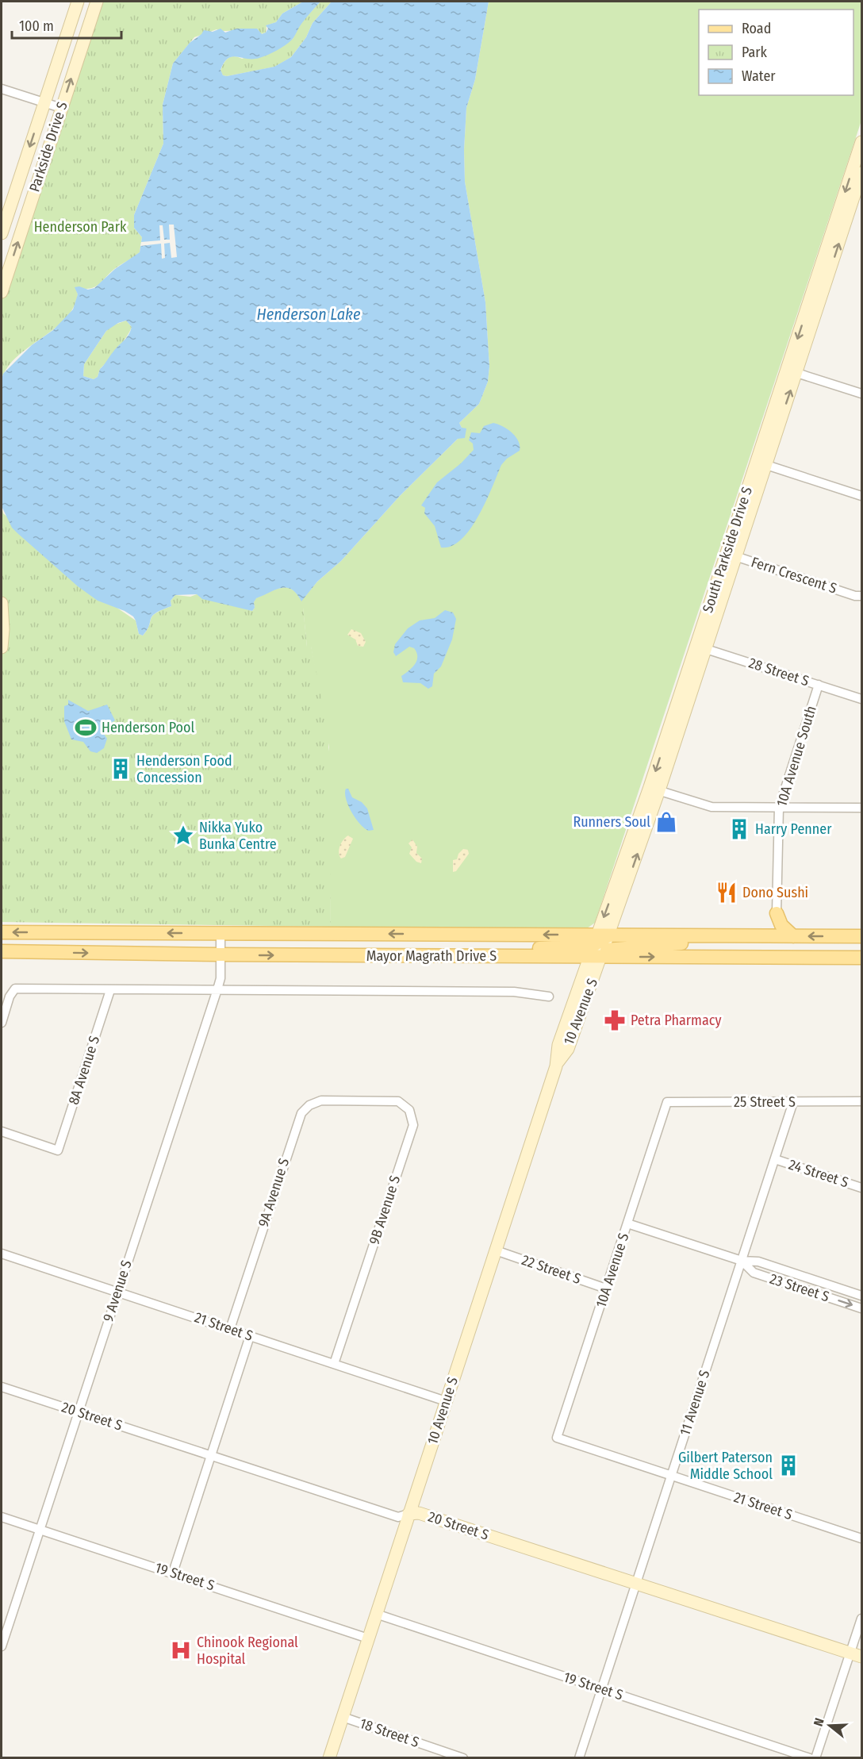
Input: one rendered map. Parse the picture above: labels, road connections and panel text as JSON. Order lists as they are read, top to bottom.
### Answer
{
  "streets": {
    "main road": ["Mayor Magrath Drive S"],
    "street": [
      "Parkside Drive S",
      "South Parkside Drive S",
      "Fern Crescent S",
      "28 Street S",
      "10A Avenue South",
      "10 Avenue S",
      "8A Avenue S",
      "25 Street S",
      "24 Street S",
      "9A Avenue S",
      "9B Avenue S",
      "22 Street S",
      "10A Avenue S",
      "23 Street S",
      "9 Avenue S",
      "21 Street S",
      "11 Avenue S",
      "20 Street S",
      "19 Street S",
      "18 Street S"
    ]
  },
  "crossings": [
    ["South Parkside Drive S", "Fern Crescent S"],
    ["South Parkside Drive S", "28 Street S"],
    ["South Parkside Drive S", "Mayor Magrath Drive S"],
    ["South Parkside Drive S", "10 Avenue S"],
    ["28 Street S", "10A Avenue South"],
    ["Mayor Magrath Drive S", "10 Avenue S"],
    ["Mayor Magrath Drive S", "9 Avenue S"],
    ["10 Avenue S", "22 Street S"],
    ["10 Avenue S", "21 Street S"],
    ["10 Avenue S", "20 Street S"],
    ["10 Avenue S", "19 Street S"],
    ["10 Avenue S", "18 Street S"],
    ["25 Street S", "10A Avenue S"],
    ["25 Street S", "11 Avenue S"],
    ["24 Street S", "11 Avenue S"],
    ["9A Avenue S", "9B Avenue S"],
    ["9A Avenue S", "21 Street S"],
    ["9B Avenue S", "21 Street S"],
    ["22 Street S", "10A Avenue S"],
    ["10A Avenue S", "23 Street S"],
    ["10A Avenue S", "21 Street S"],
    ["23 Street S", "11 Avenue S"],
    ["9 Avenue S", "21 Street S"],
    ["9 Avenue S", "20 Street S"],
    ["9 Avenue S", "19 Street S"],
    ["21 Street S", "11 Avenue S"],
    ["11 Avenue S", "20 Street S"],
    ["11 Avenue S", "19 Street S"]
  ],
  "water": ["Henderson Lake"],
  "parks": ["Henderson Park"],
  "places": {
    "sports": ["Henderson Pool"],
    "building": ["Henderson Food Concession", "Harry Penner", "Gilbert Paterson Middle School"],
    "shop": ["Runners Soul"],
    "place": ["Nikka Yuko Bunka Centre"],
    "restaurant": ["Dono Sushi"],
    "pharmacy": ["Petra Pharmacy"],
    "hospital": ["Chinook Regional Hospital"]
  },
  "legend": ["Road", "Park", "Water"],
  "scale_bar": "100 m",
  "north": "left"
}
